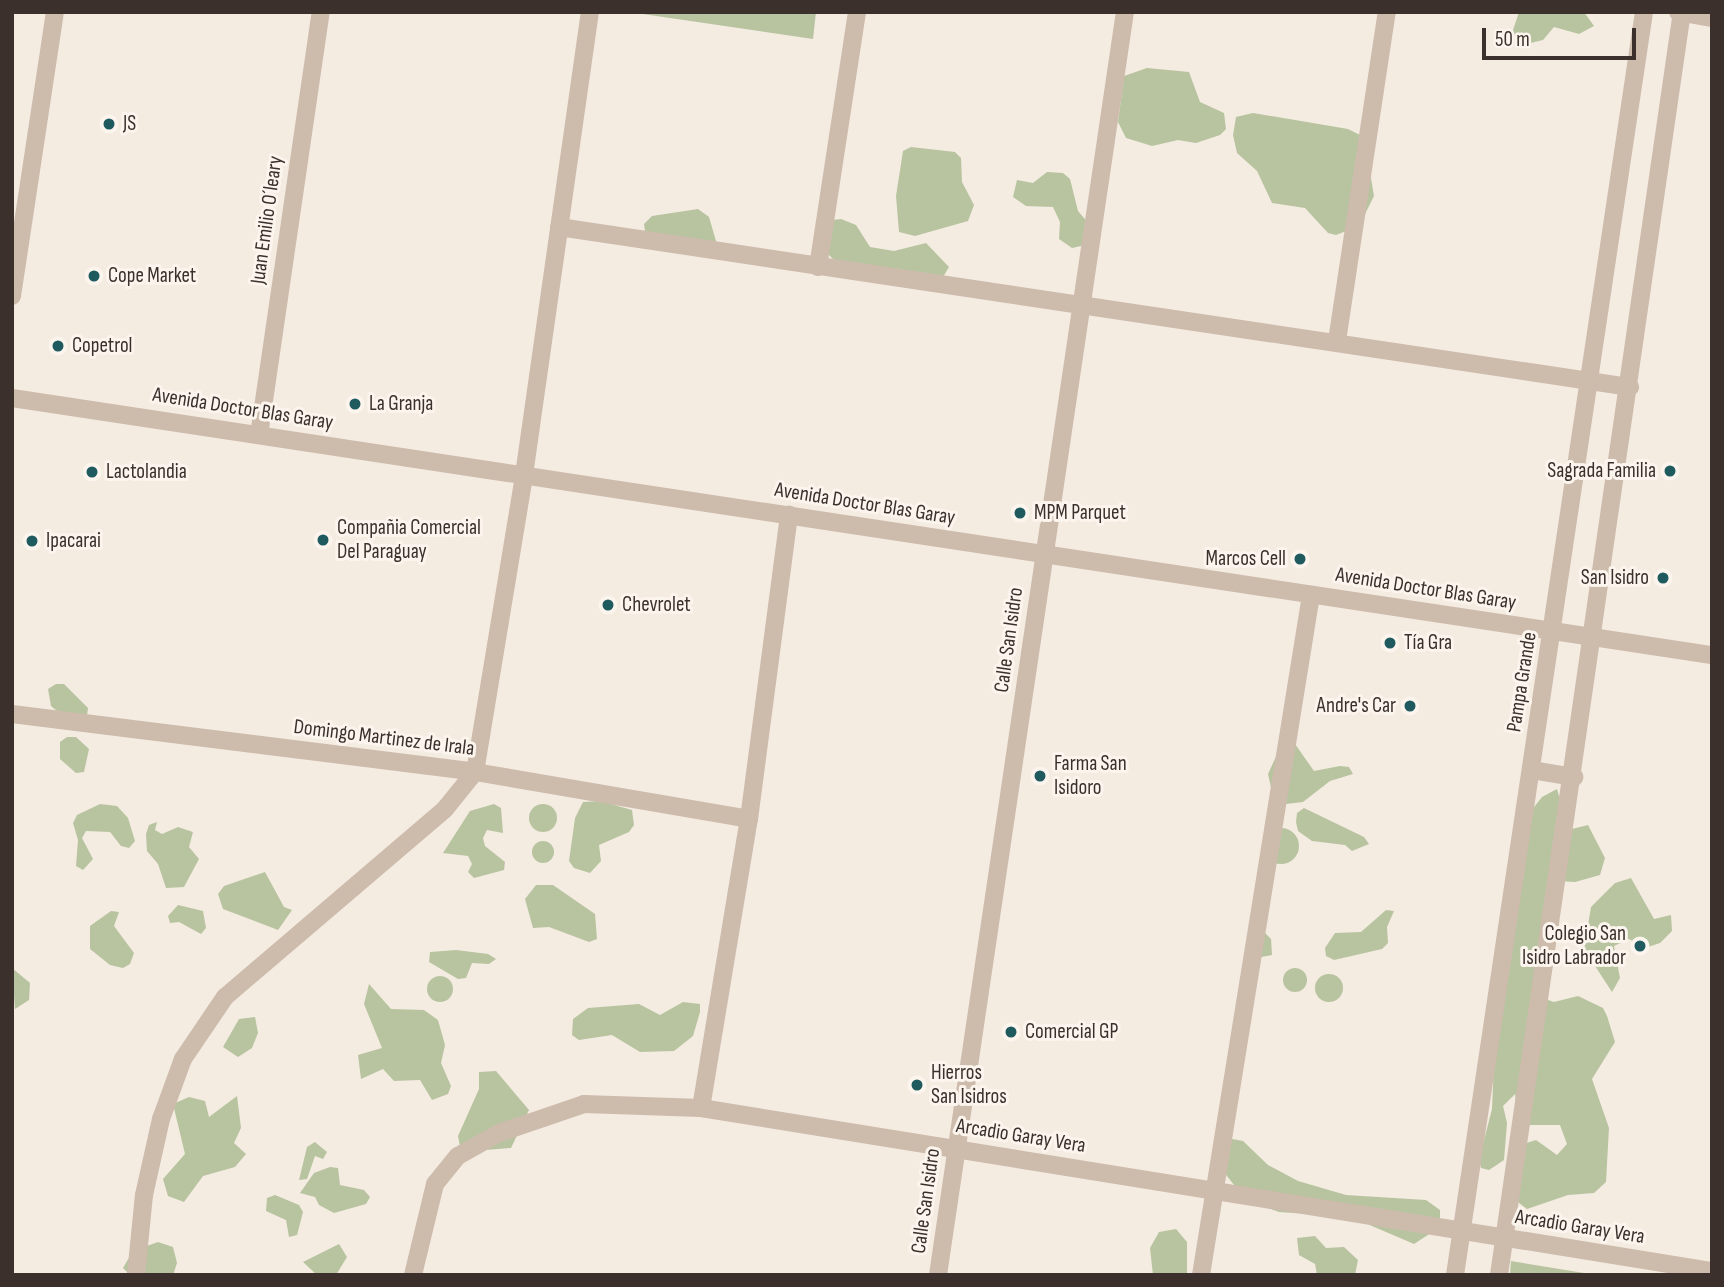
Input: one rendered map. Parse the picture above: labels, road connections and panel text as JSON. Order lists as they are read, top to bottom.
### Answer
{
  "streets": {
    "street": [
      "Juan Emilio O´leary",
      "Avenida Doctor Blas Garay",
      "Calle San Isidro",
      "Pampa Grande",
      "Domingo Martinez de Irala",
      "Arcadio Garay Vera"
    ]
  },
  "crossings": [
    ["Juan Emilio O´leary", "Avenida Doctor Blas Garay"],
    ["Avenida Doctor Blas Garay", "Calle San Isidro"],
    ["Avenida Doctor Blas Garay", "Pampa Grande"],
    ["Calle San Isidro", "Arcadio Garay Vera"],
    ["Pampa Grande", "Arcadio Garay Vera"]
  ],
  "places": [
    "JS",
    "Cope Market",
    "Copetrol",
    "La Granja",
    "Sagrada Familia",
    "Lactolandia",
    "MPM Parquet",
    "Compañia Comercial Del Paraguay",
    "Ipacarai",
    "Marcos Cell",
    "San Isidro",
    "Chevrolet",
    "Tía Gra",
    "Andre's Car",
    "Farma San Isidoro",
    "Colegio San Isidro Labrador",
    "Comercial GP",
    "Hierros San Isidros"
  ],
  "scale_bar": "50 m"
}
